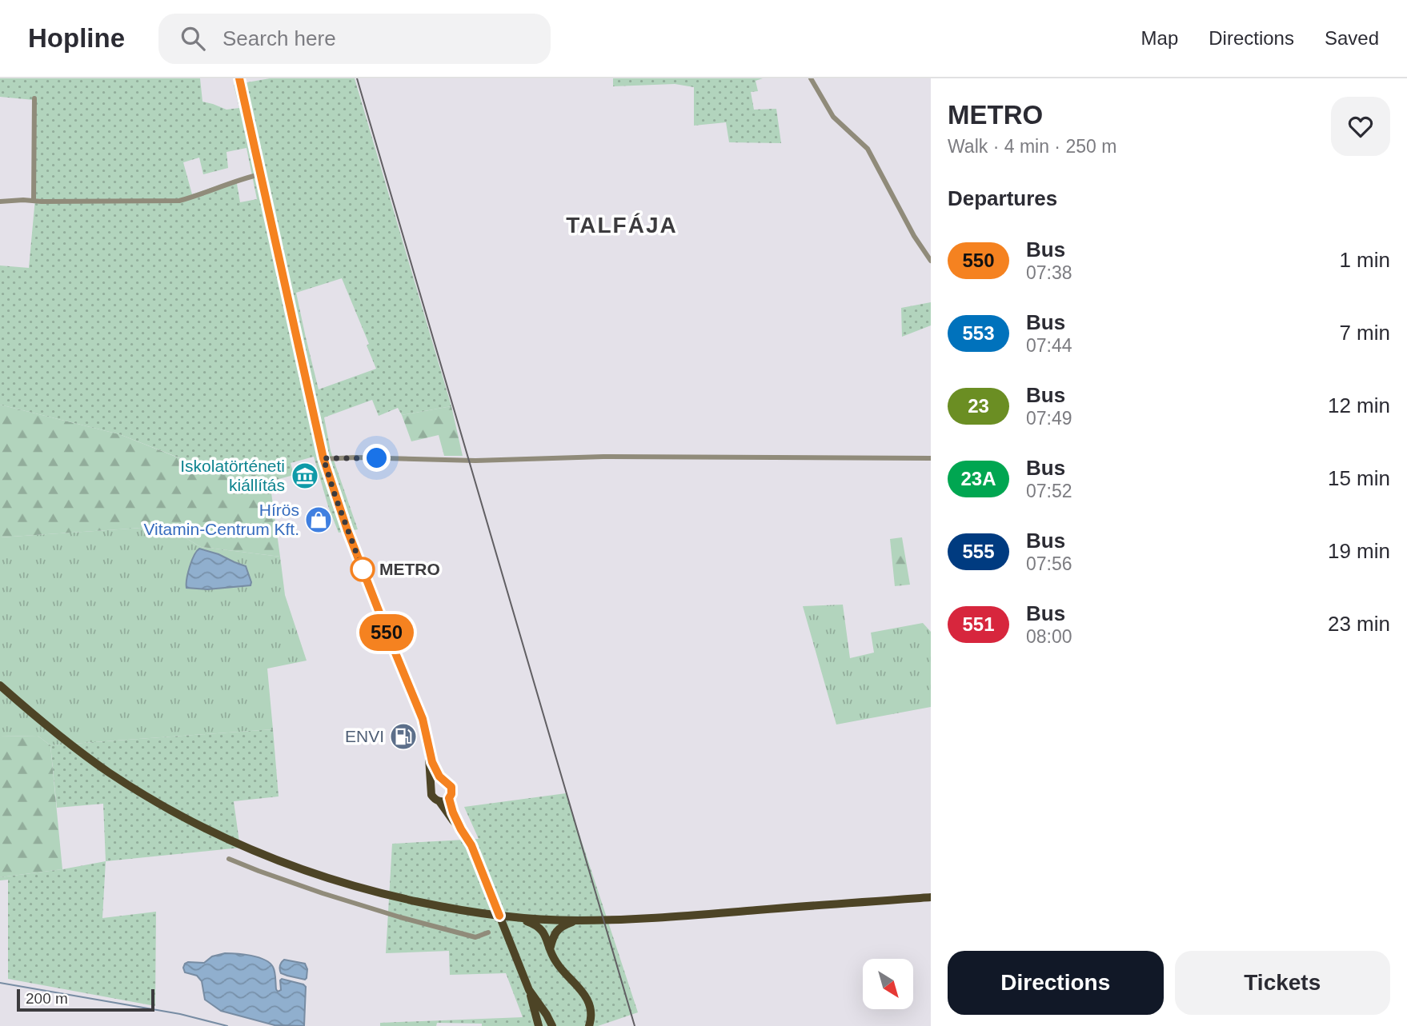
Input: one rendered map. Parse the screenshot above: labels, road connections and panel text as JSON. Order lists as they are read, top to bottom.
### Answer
{
  "districts": ["TALFÁJA"],
  "places": {
    "museum": ["Iskolatörténeti kiállítás"],
    "shop": ["Hírös Vitamin-Centrum Kft."],
    "other": ["METRO"],
    "fuel station": ["ENVI"]
  },
  "lines": ["bus line 550"],
  "scale_bar": "200 m",
  "north": "bottom right",
  "page": {
    "header": "Hopline",
    "search": "Search here",
    "nav": ["Map", "Directions", "Saved"],
    "on_map": "550",
    "heading": [
      ["METRO", "Walk · 4 min · 250 m"],
      "Departures"
    ],
    "list": [
      {
        "mark": "550",
        "name": "Bus",
        "note": "07:38",
        "value": "1 min"
      },
      {
        "mark": "553",
        "name": "Bus",
        "note": "07:44",
        "value": "7 min"
      },
      {
        "mark": "23",
        "name": "Bus",
        "note": "07:49",
        "value": "12 min"
      },
      {
        "mark": "23A",
        "name": "Bus",
        "note": "07:52",
        "value": "15 min"
      },
      {
        "mark": "555",
        "name": "Bus",
        "note": "07:56",
        "value": "19 min"
      },
      {
        "mark": "551",
        "name": "Bus",
        "note": "08:00",
        "value": "23 min"
      }
    ],
    "buttons": ["Directions", "Tickets"],
    "scale": "200 m"
  }
}
